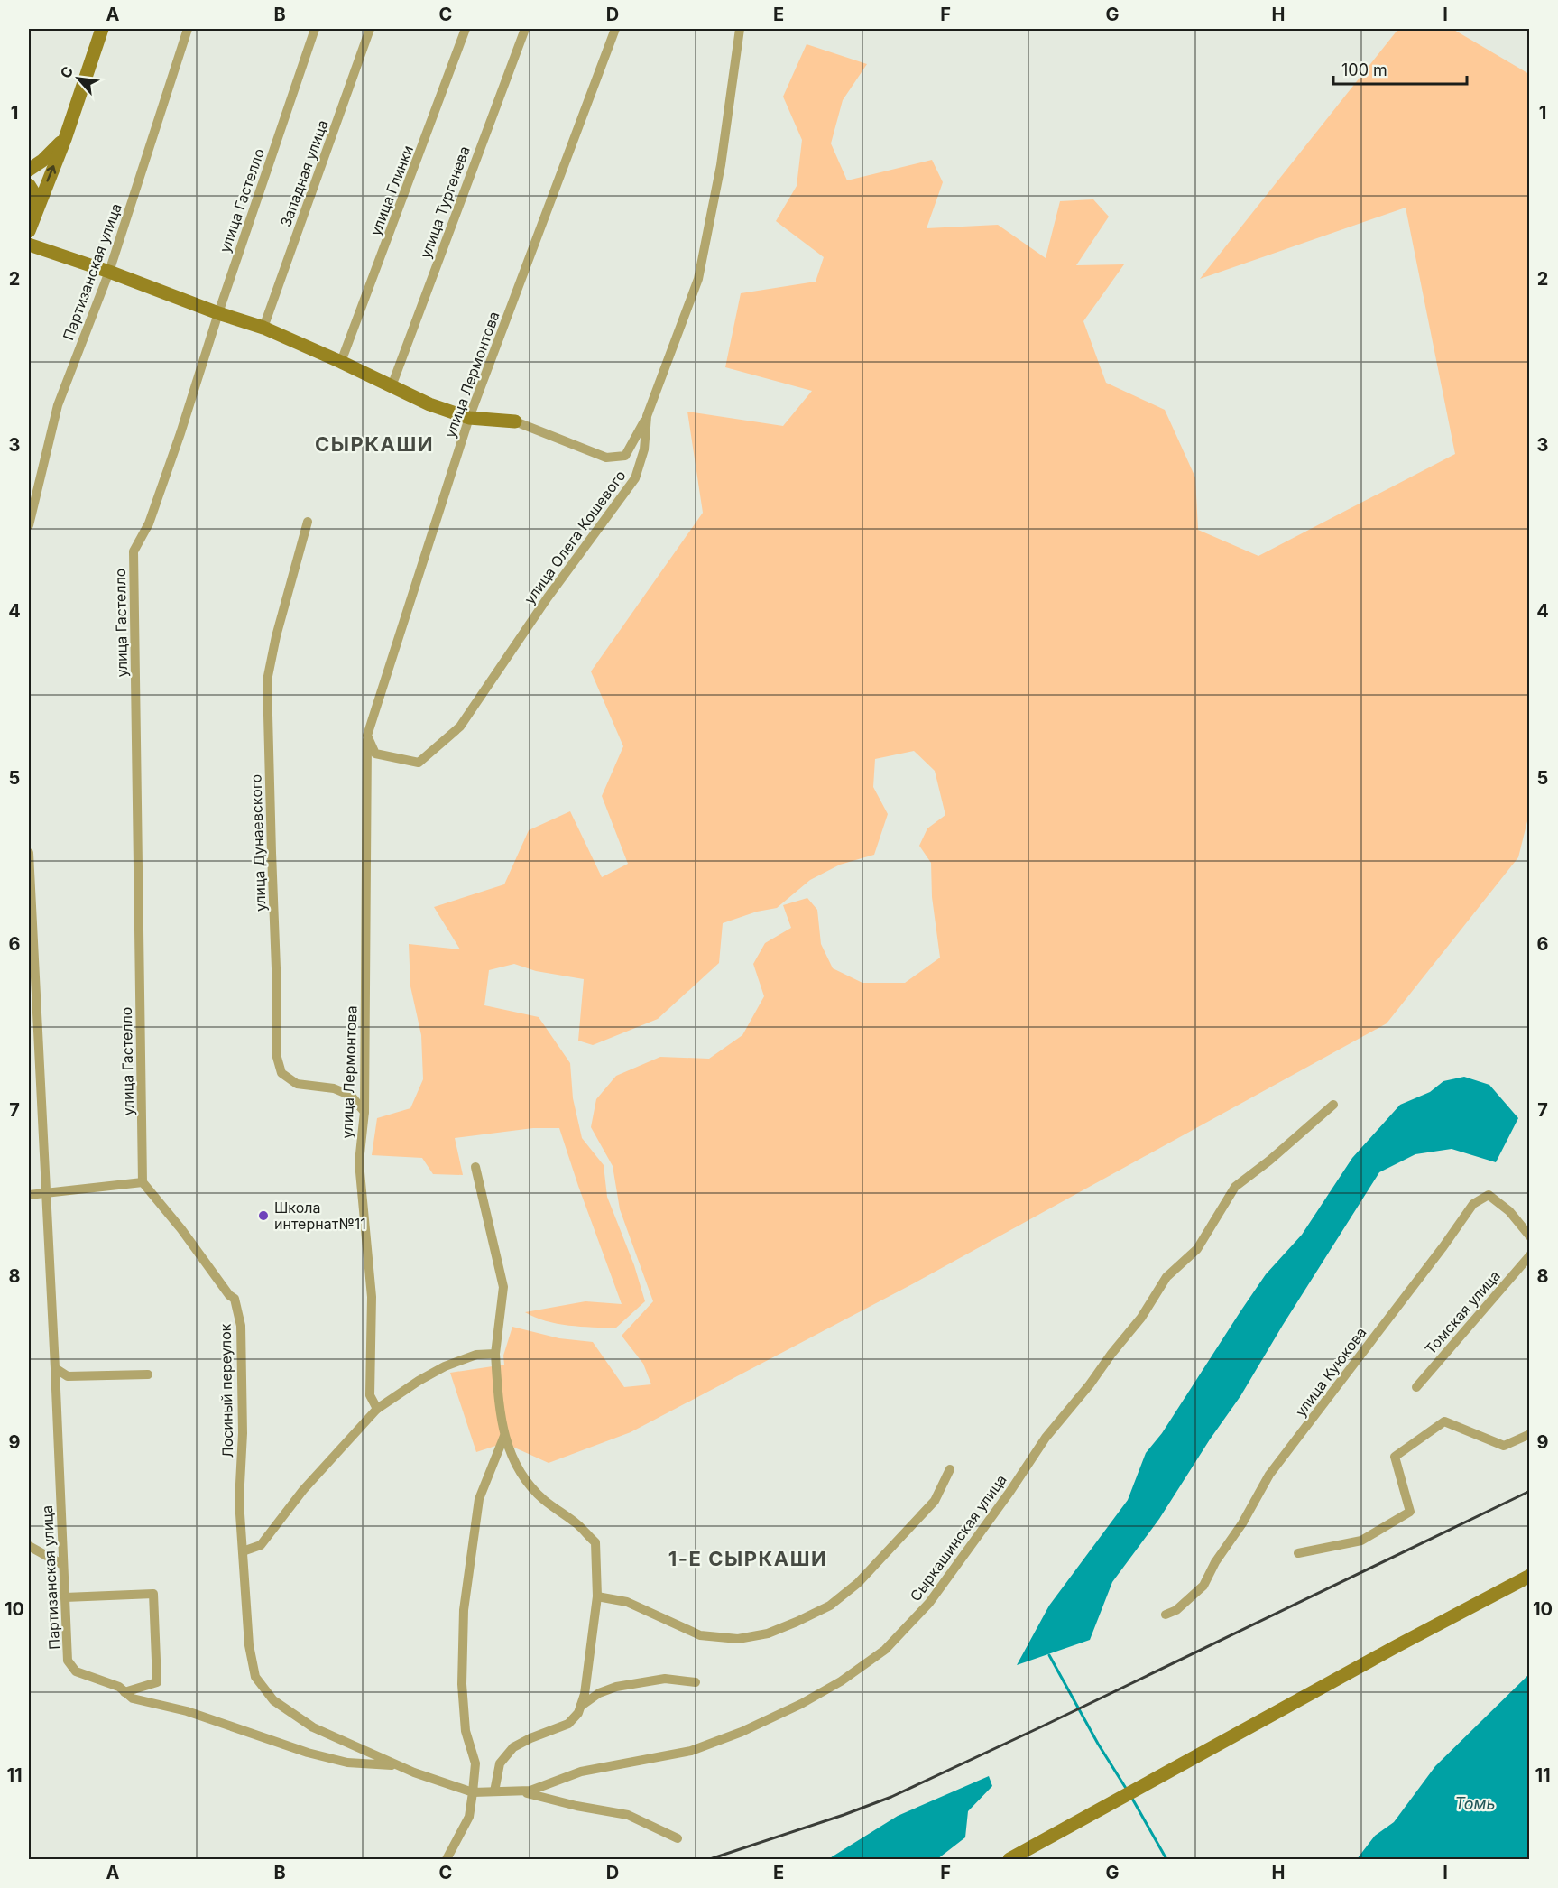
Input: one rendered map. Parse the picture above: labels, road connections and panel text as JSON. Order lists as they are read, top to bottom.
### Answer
{
  "streets": {
    "street": [
      "Западная улица",
      "улица Глинки",
      "улица Гастелло",
      "улица Тургенева",
      "Партизанская улица",
      "улица Лермонтова",
      "улица Олега Кошевого",
      "улица Дунаевского",
      "Томская улица",
      "улица Куюкова",
      "Лосиный переулок",
      "Сыркашинская улица"
    ]
  },
  "crossings": [
    ["улица Гастелло", "Лосиный переулок"],
    ["Партизанская улица", "Лосиный переулок"],
    ["улица Лермонтова", "улица Олега Кошевого"],
    ["улица Лермонтова", "улица Дунаевского"]
  ],
  "districts": ["СЫРКАШИ", "1-Е СЫРКАШИ"],
  "water": ["Томь"],
  "places": ["Школа интернат№11"],
  "scale_bar": "100 m",
  "north": "top left",
  "grid": {
    "columns": [
      "A",
      "B",
      "C",
      "D",
      "E",
      "F",
      "G",
      "H",
      "I"
    ],
    "rows": [
      "1",
      "2",
      "3",
      "4",
      "5",
      "6",
      "7",
      "8",
      "9",
      "10",
      "11"
    ]
  }
}
